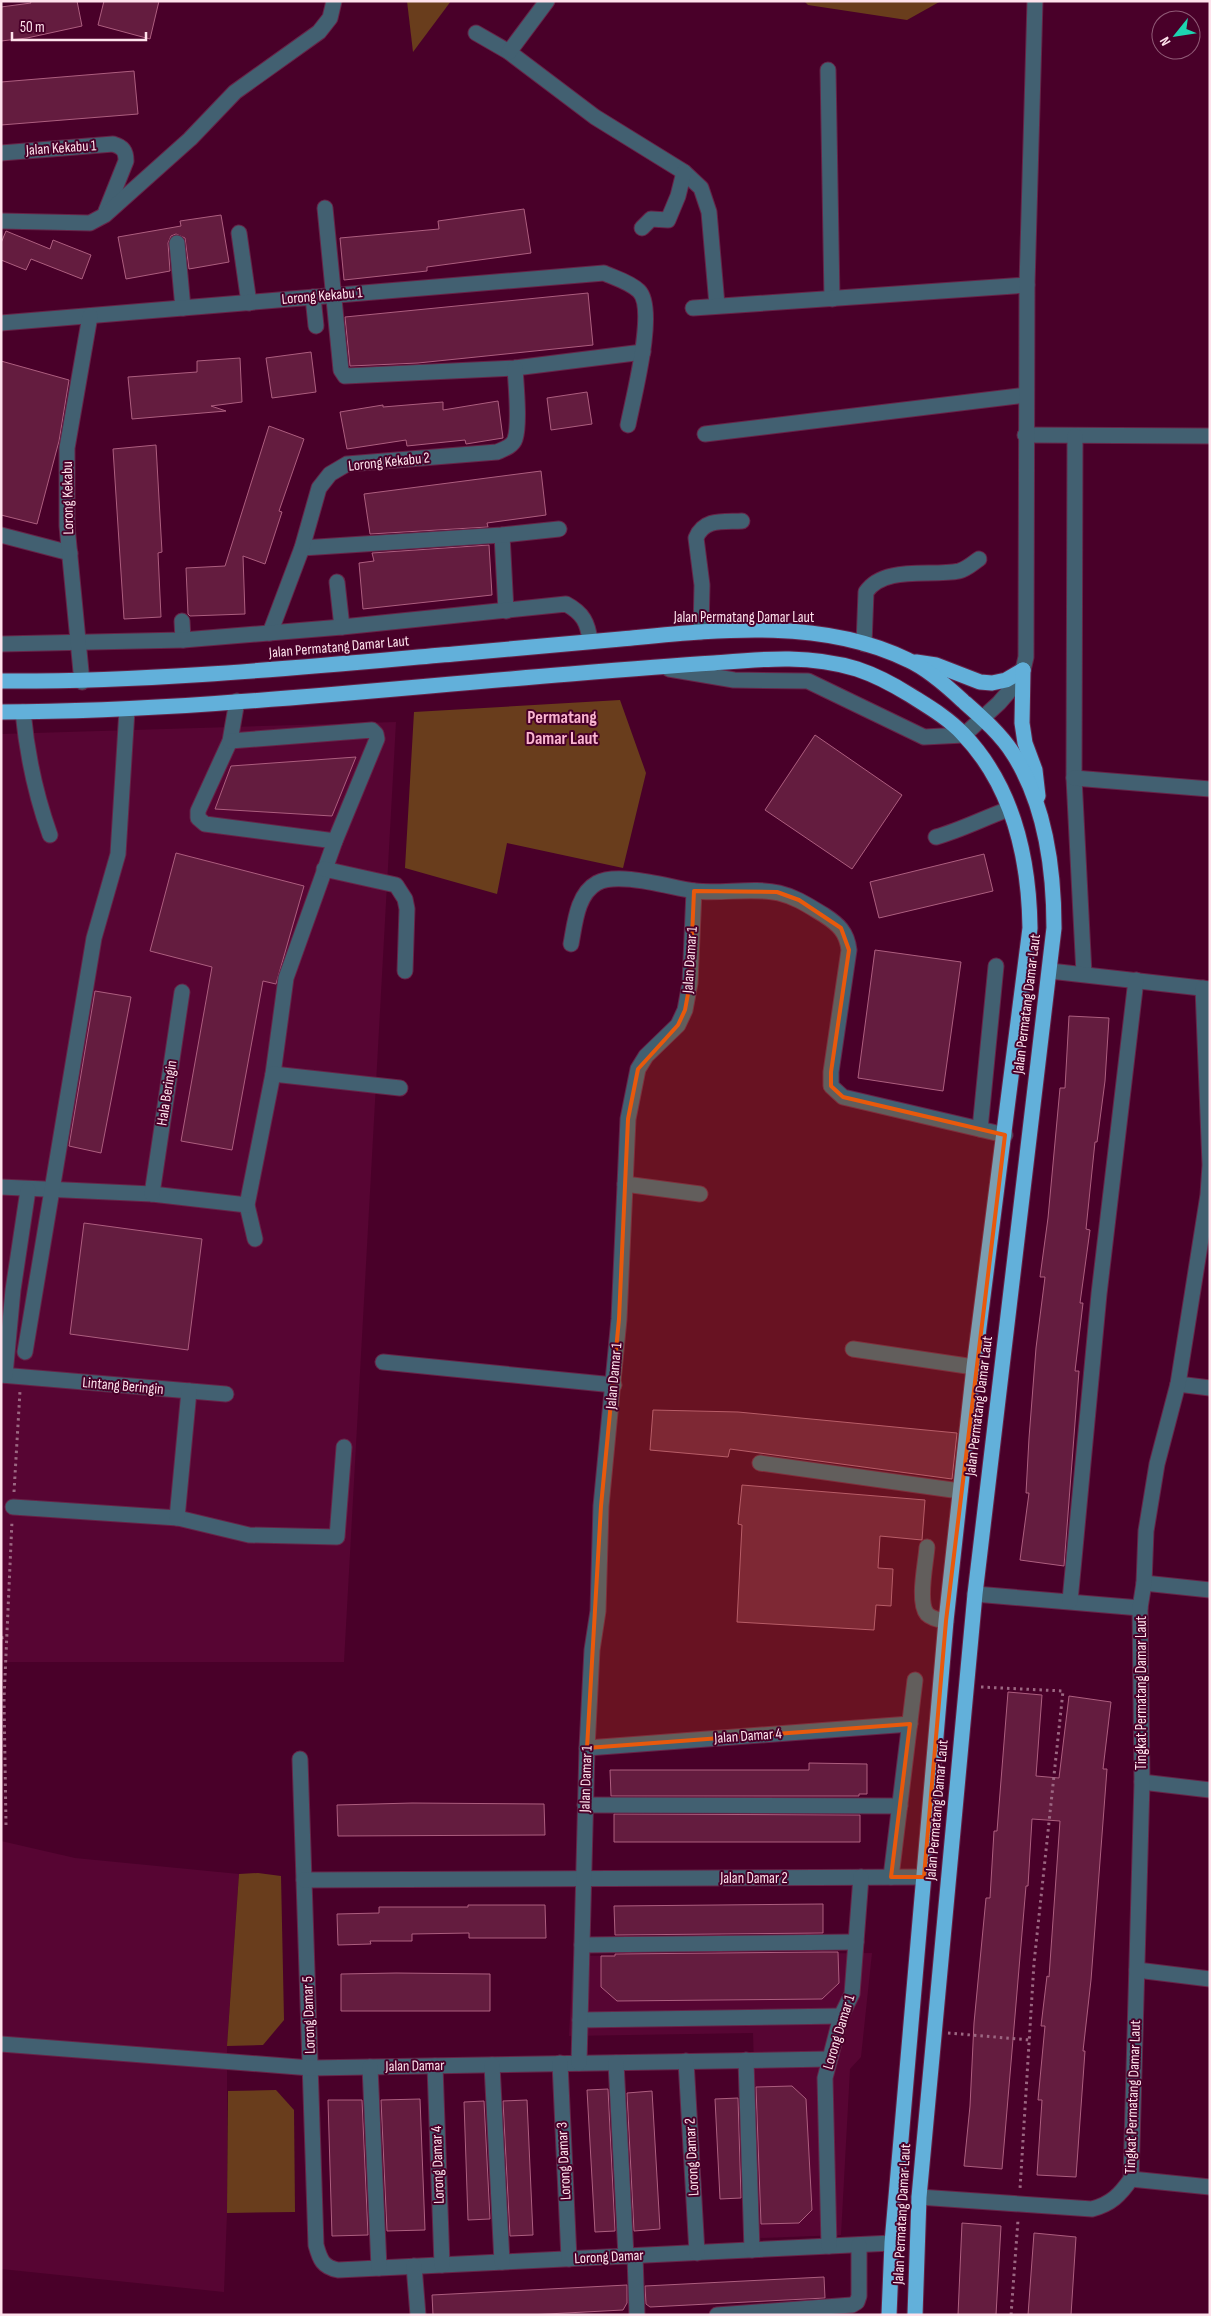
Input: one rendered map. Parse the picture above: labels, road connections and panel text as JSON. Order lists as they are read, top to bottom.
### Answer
{
  "streets": {
    "highway": ["Jalan Permatang Damar Laut"],
    "street": [
      "Jalan Kekabu 1",
      "Lorong Kekabu 1",
      "Lorong Kekabu 2",
      "Lorong Kekabu",
      "Jalan Damar 1",
      "Hala Beringin",
      "Lintang Beringin",
      "Tingkat Permatang Damar Laut",
      "Jalan Damar 4",
      "Jalan Damar 2",
      "Lorong Damar 5",
      "Lorong Damar 1",
      "Jalan Damar",
      "Lorong Damar 2",
      "Lorong Damar 3",
      "Lorong Damar 4",
      "Lorong Damar"
    ]
  },
  "crossings": [
    ["Lorong Kekabu 1", "Lorong Kekabu"],
    ["Lorong Kekabu", "Jalan Permatang Damar Laut"],
    ["Jalan Permatang Damar Laut", "Tingkat Permatang Damar Laut"],
    ["Jalan Permatang Damar Laut", "Jalan Damar 2"],
    ["Jalan Permatang Damar Laut", "Lorong Damar"],
    ["Jalan Damar 1", "Jalan Damar 4"],
    ["Jalan Damar 1", "Jalan Damar 2"],
    ["Jalan Damar 1", "Jalan Damar"],
    ["Jalan Damar 2", "Lorong Damar 1"],
    ["Lorong Damar 5", "Jalan Damar"],
    ["Lorong Damar 5", "Lorong Damar"],
    ["Lorong Damar 1", "Jalan Damar"],
    ["Lorong Damar 1", "Lorong Damar"],
    ["Jalan Damar", "Lorong Damar 2"],
    ["Jalan Damar", "Lorong Damar 3"],
    ["Jalan Damar", "Lorong Damar 4"],
    ["Lorong Damar 2", "Lorong Damar"],
    ["Lorong Damar 3", "Lorong Damar"],
    ["Lorong Damar 4", "Lorong Damar"]
  ],
  "districts": ["Permatang Damar Laut"],
  "scale_bar": "50 m",
  "north": "bottom left"
}
